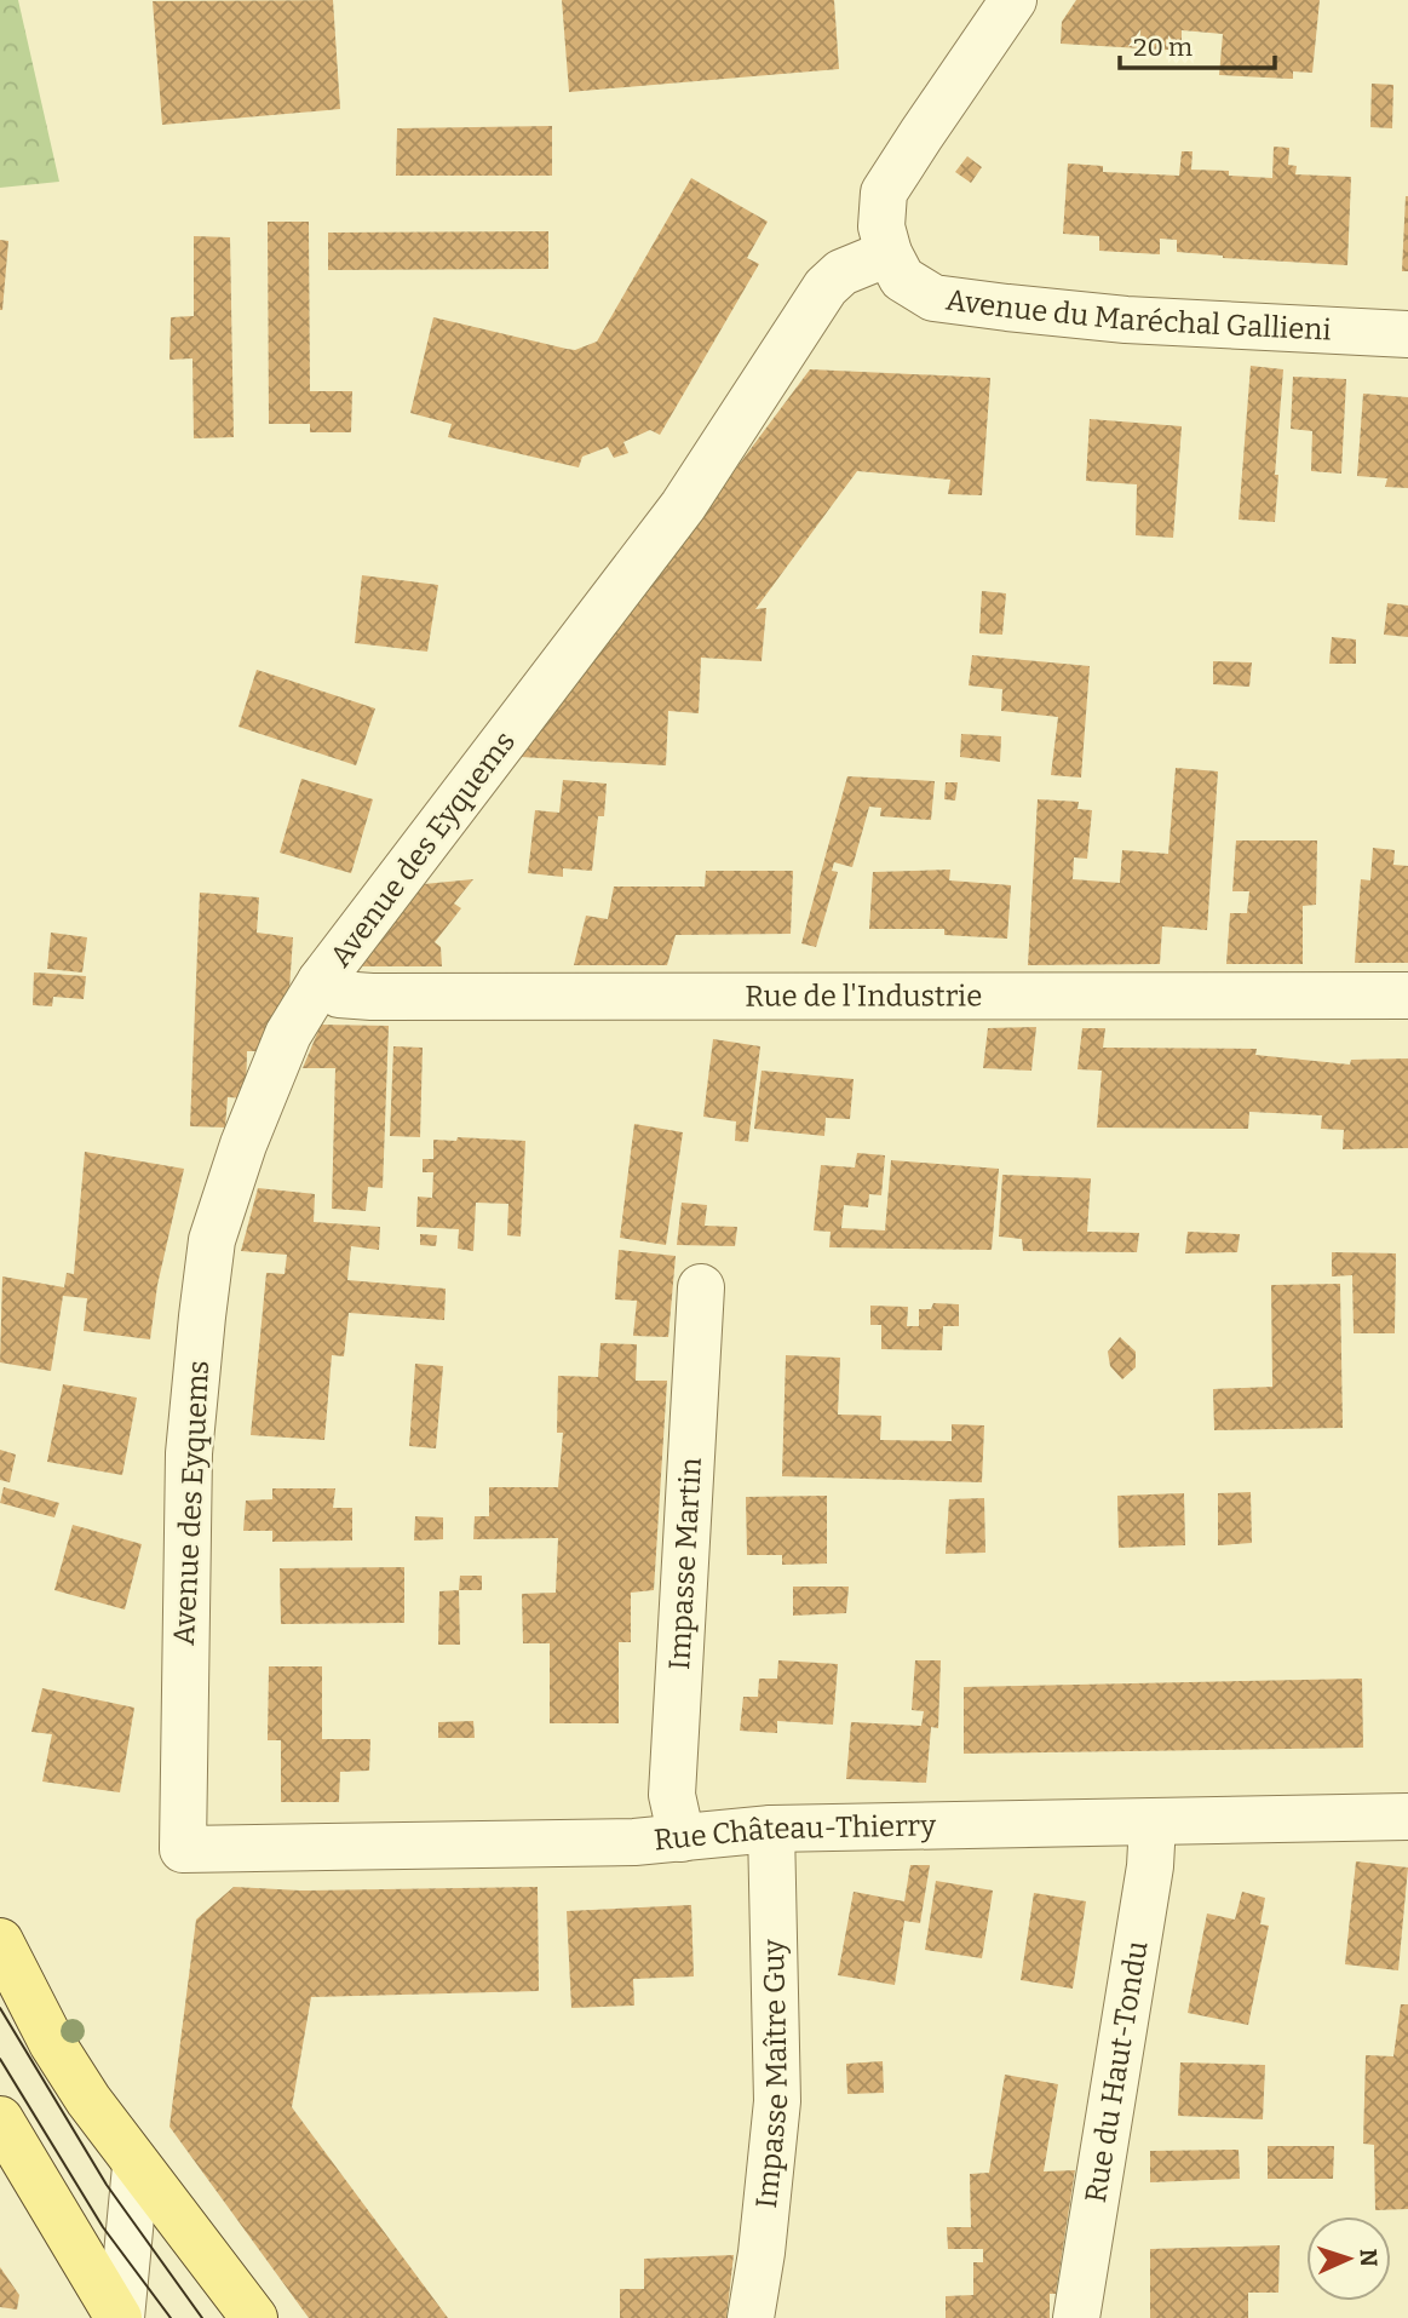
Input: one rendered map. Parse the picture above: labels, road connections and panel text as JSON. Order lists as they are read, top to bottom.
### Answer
{
  "streets": {
    "street": [
      "Avenue du Maréchal Gallieni",
      "Avenue des Eyquems",
      "Rue de l'Industrie",
      "Impasse Martin",
      "Rue Château-Thierry",
      "Rue du Haut-Tondu",
      "Impasse Maître Guy"
    ]
  },
  "crossings": [
    ["Avenue du Maréchal Gallieni", "Avenue des Eyquems"],
    ["Avenue des Eyquems", "Rue de l'Industrie"],
    ["Avenue des Eyquems", "Rue Château-Thierry"],
    ["Impasse Martin", "Rue Château-Thierry"],
    ["Rue Château-Thierry", "Rue du Haut-Tondu"],
    ["Rue Château-Thierry", "Impasse Maître Guy"]
  ],
  "scale_bar": "20 m",
  "north": "right"
}
